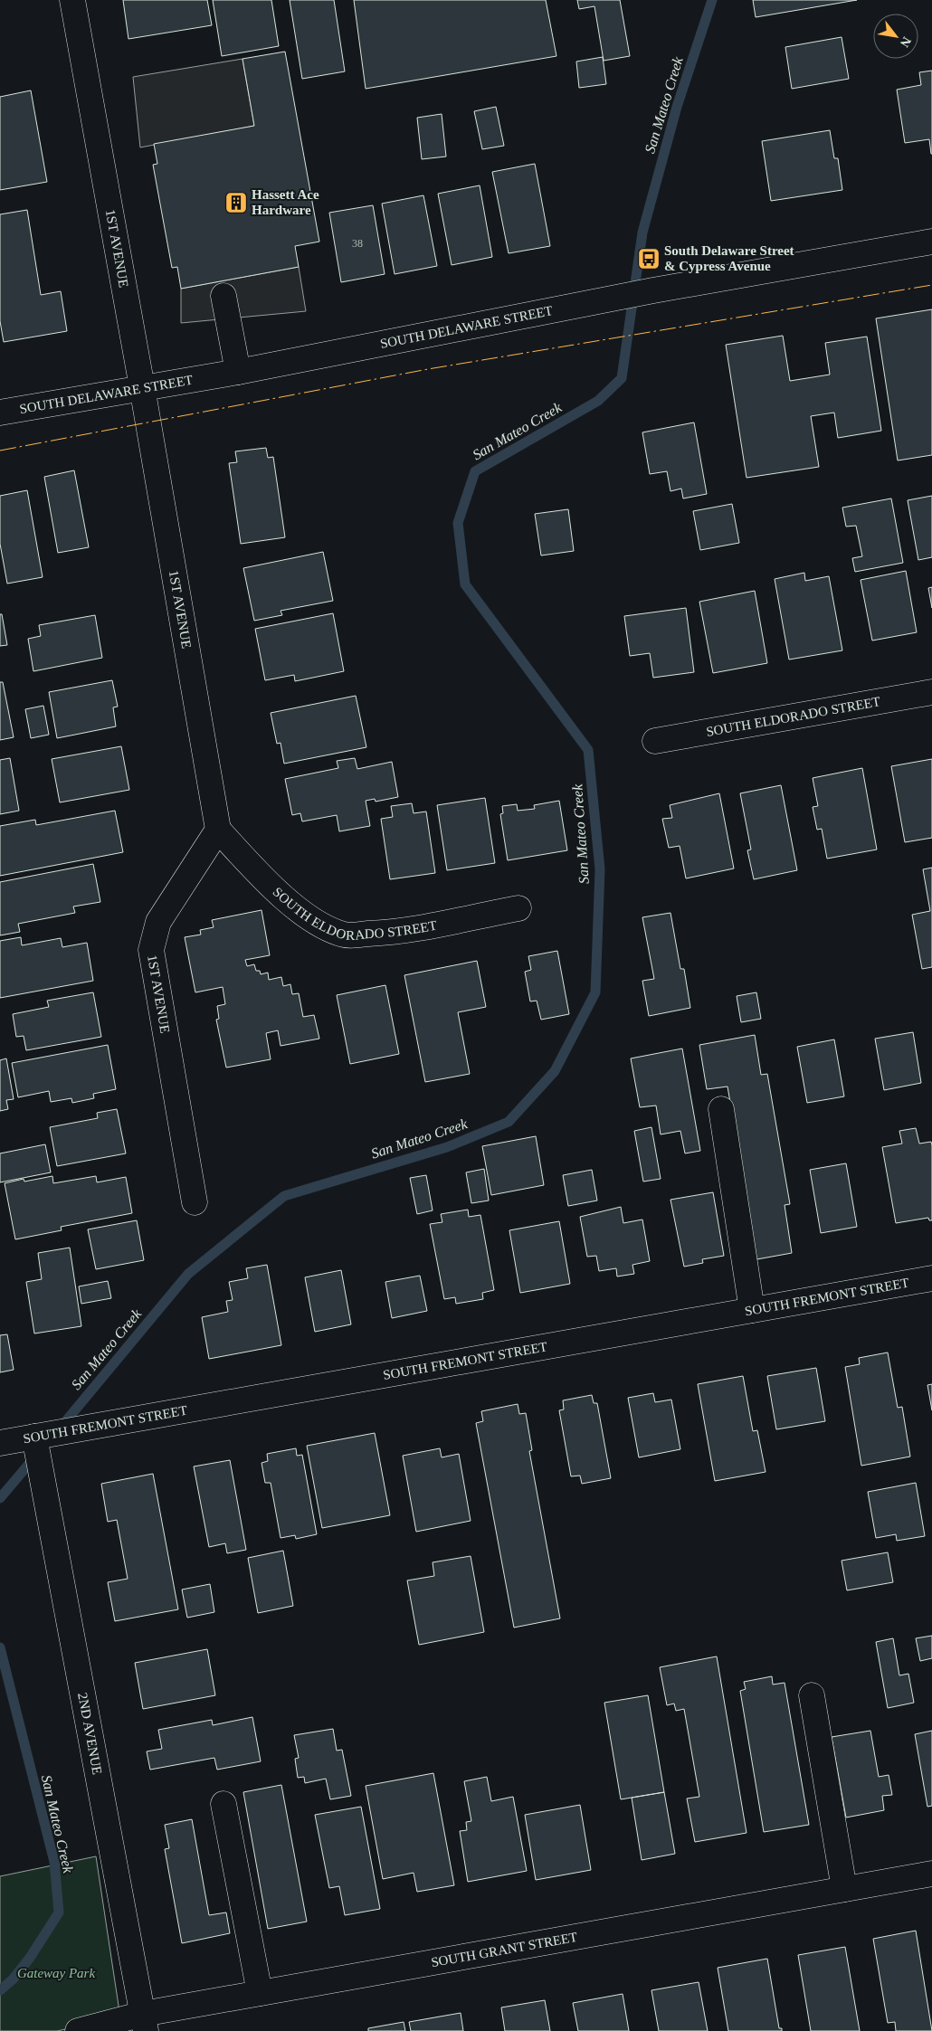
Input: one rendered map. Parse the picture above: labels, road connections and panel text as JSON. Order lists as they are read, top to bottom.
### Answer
{
  "streets": {
    "street": [
      "1ST AVENUE",
      "SOUTH DELAWARE STREET",
      "SOUTH ELDORADO STREET",
      "SOUTH FREMONT STREET",
      "2ND AVENUE",
      "SOUTH GRANT STREET"
    ]
  },
  "crossings": [
    ["1ST AVENUE", "SOUTH DELAWARE STREET"],
    ["1ST AVENUE", "SOUTH ELDORADO STREET"],
    ["SOUTH FREMONT STREET", "2ND AVENUE"],
    ["2ND AVENUE", "SOUTH GRANT STREET"]
  ],
  "water": ["San Mateo Creek"],
  "parks": ["Gateway Park"],
  "places": {
    "building": ["Hassett Ace Hardware"],
    "bus stop": ["South Delaware Street & Cypress Avenue"]
  },
  "house_numbers": ["38"],
  "north": "bottom right"
}
